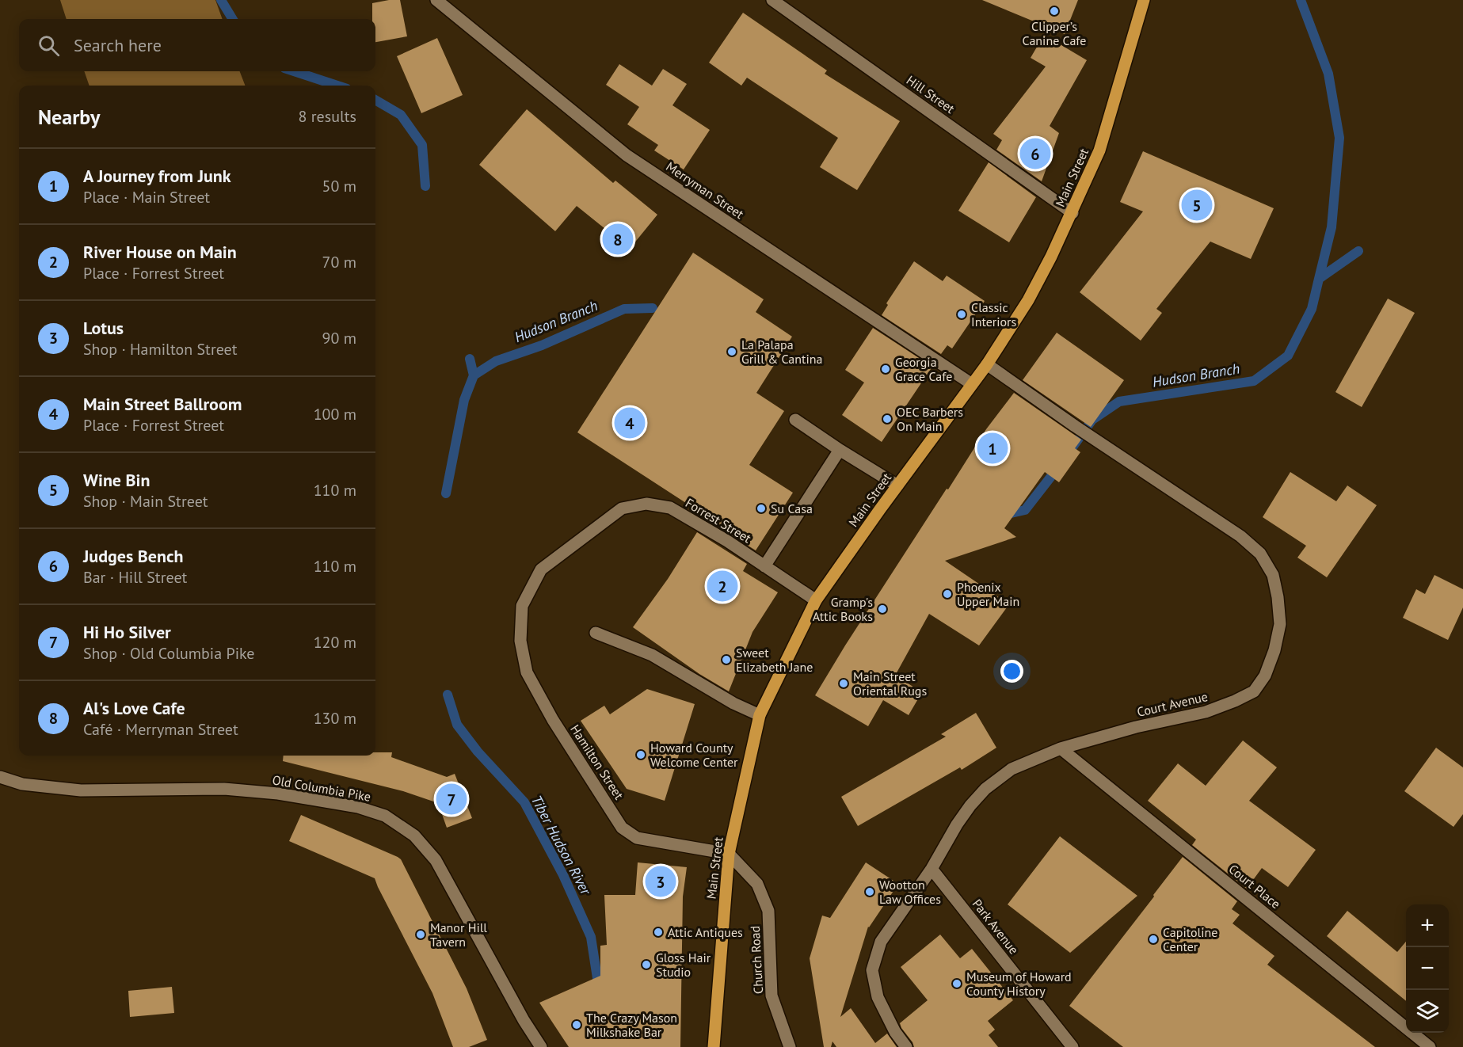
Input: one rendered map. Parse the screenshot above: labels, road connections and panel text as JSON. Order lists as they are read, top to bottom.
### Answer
{
  "streets": {
    "main road": ["Main Street"],
    "street": [
      "Hill Street",
      "Merryman Street",
      "Forrest Street",
      "Court Avenue",
      "Hamilton Street",
      "Old Columbia Pike",
      "Court Place",
      "Park Avenue",
      "Church Road"
    ]
  },
  "crossings": [
    ["Hill Street", "Main Street"],
    ["Main Street", "Merryman Street"],
    ["Main Street", "Forrest Street"],
    ["Main Street", "Court Avenue"],
    ["Main Street", "Hamilton Street"],
    ["Main Street", "Church Road"],
    ["Forrest Street", "Hamilton Street"],
    ["Court Avenue", "Court Place"],
    ["Court Avenue", "Park Avenue"],
    ["Hamilton Street", "Church Road"]
  ],
  "water": ["Hudson Branch", "Tiber Hudson River"],
  "places": [
    "Clipper’s Canine Cafe",
    "Classic Interiors",
    "La Palapa Grill & Cantina",
    "Georgia Grace Cafe",
    "OEC Barbers On Main",
    "Su Casa",
    "Phoenix Upper Main",
    "Gramp's Attic Books",
    "Sweet Elizabeth Jane",
    "Main Street Oriental Rugs",
    "Howard County Welcome Center",
    "Wootton Law Offices",
    "Attic Antiques",
    "Manor Hill Tavern",
    "Capitoline Center",
    "Gloss Hair Studio",
    "Museum of Howard County History",
    "The Crazy Mason Milkshake Bar"
  ],
  "page": {
    "search": "Search here",
    "heading": ["Nearby", "8 results"],
    "pins": [
      "6",
      "5",
      "8",
      "4",
      "1",
      "2",
      "7",
      "3"
    ],
    "list": [
      {
        "mark": "1",
        "name": "A Journey from Junk",
        "note": "Place · Main Street",
        "value": "50 m"
      },
      {
        "mark": "2",
        "name": "River House on Main",
        "note": "Place · Forrest Street",
        "value": "70 m"
      },
      {
        "mark": "3",
        "name": "Lotus",
        "note": "Shop · Hamilton Street",
        "value": "90 m"
      },
      {
        "mark": "4",
        "name": "Main Street Ballroom",
        "note": "Place · Forrest Street",
        "value": "100 m"
      },
      {
        "mark": "5",
        "name": "Wine Bin",
        "note": "Shop · Main Street",
        "value": "110 m"
      },
      {
        "mark": "6",
        "name": "Judges Bench",
        "note": "Bar · Hill Street",
        "value": "110 m"
      },
      {
        "mark": "7",
        "name": "Hi Ho Silver",
        "note": "Shop · Old Columbia Pike",
        "value": "120 m"
      },
      {
        "mark": "8",
        "name": "Al's Love Cafe",
        "note": "Café · Merryman Street",
        "value": "130 m"
      }
    ],
    "map_buttons": ["+", "−"]
  }
}
